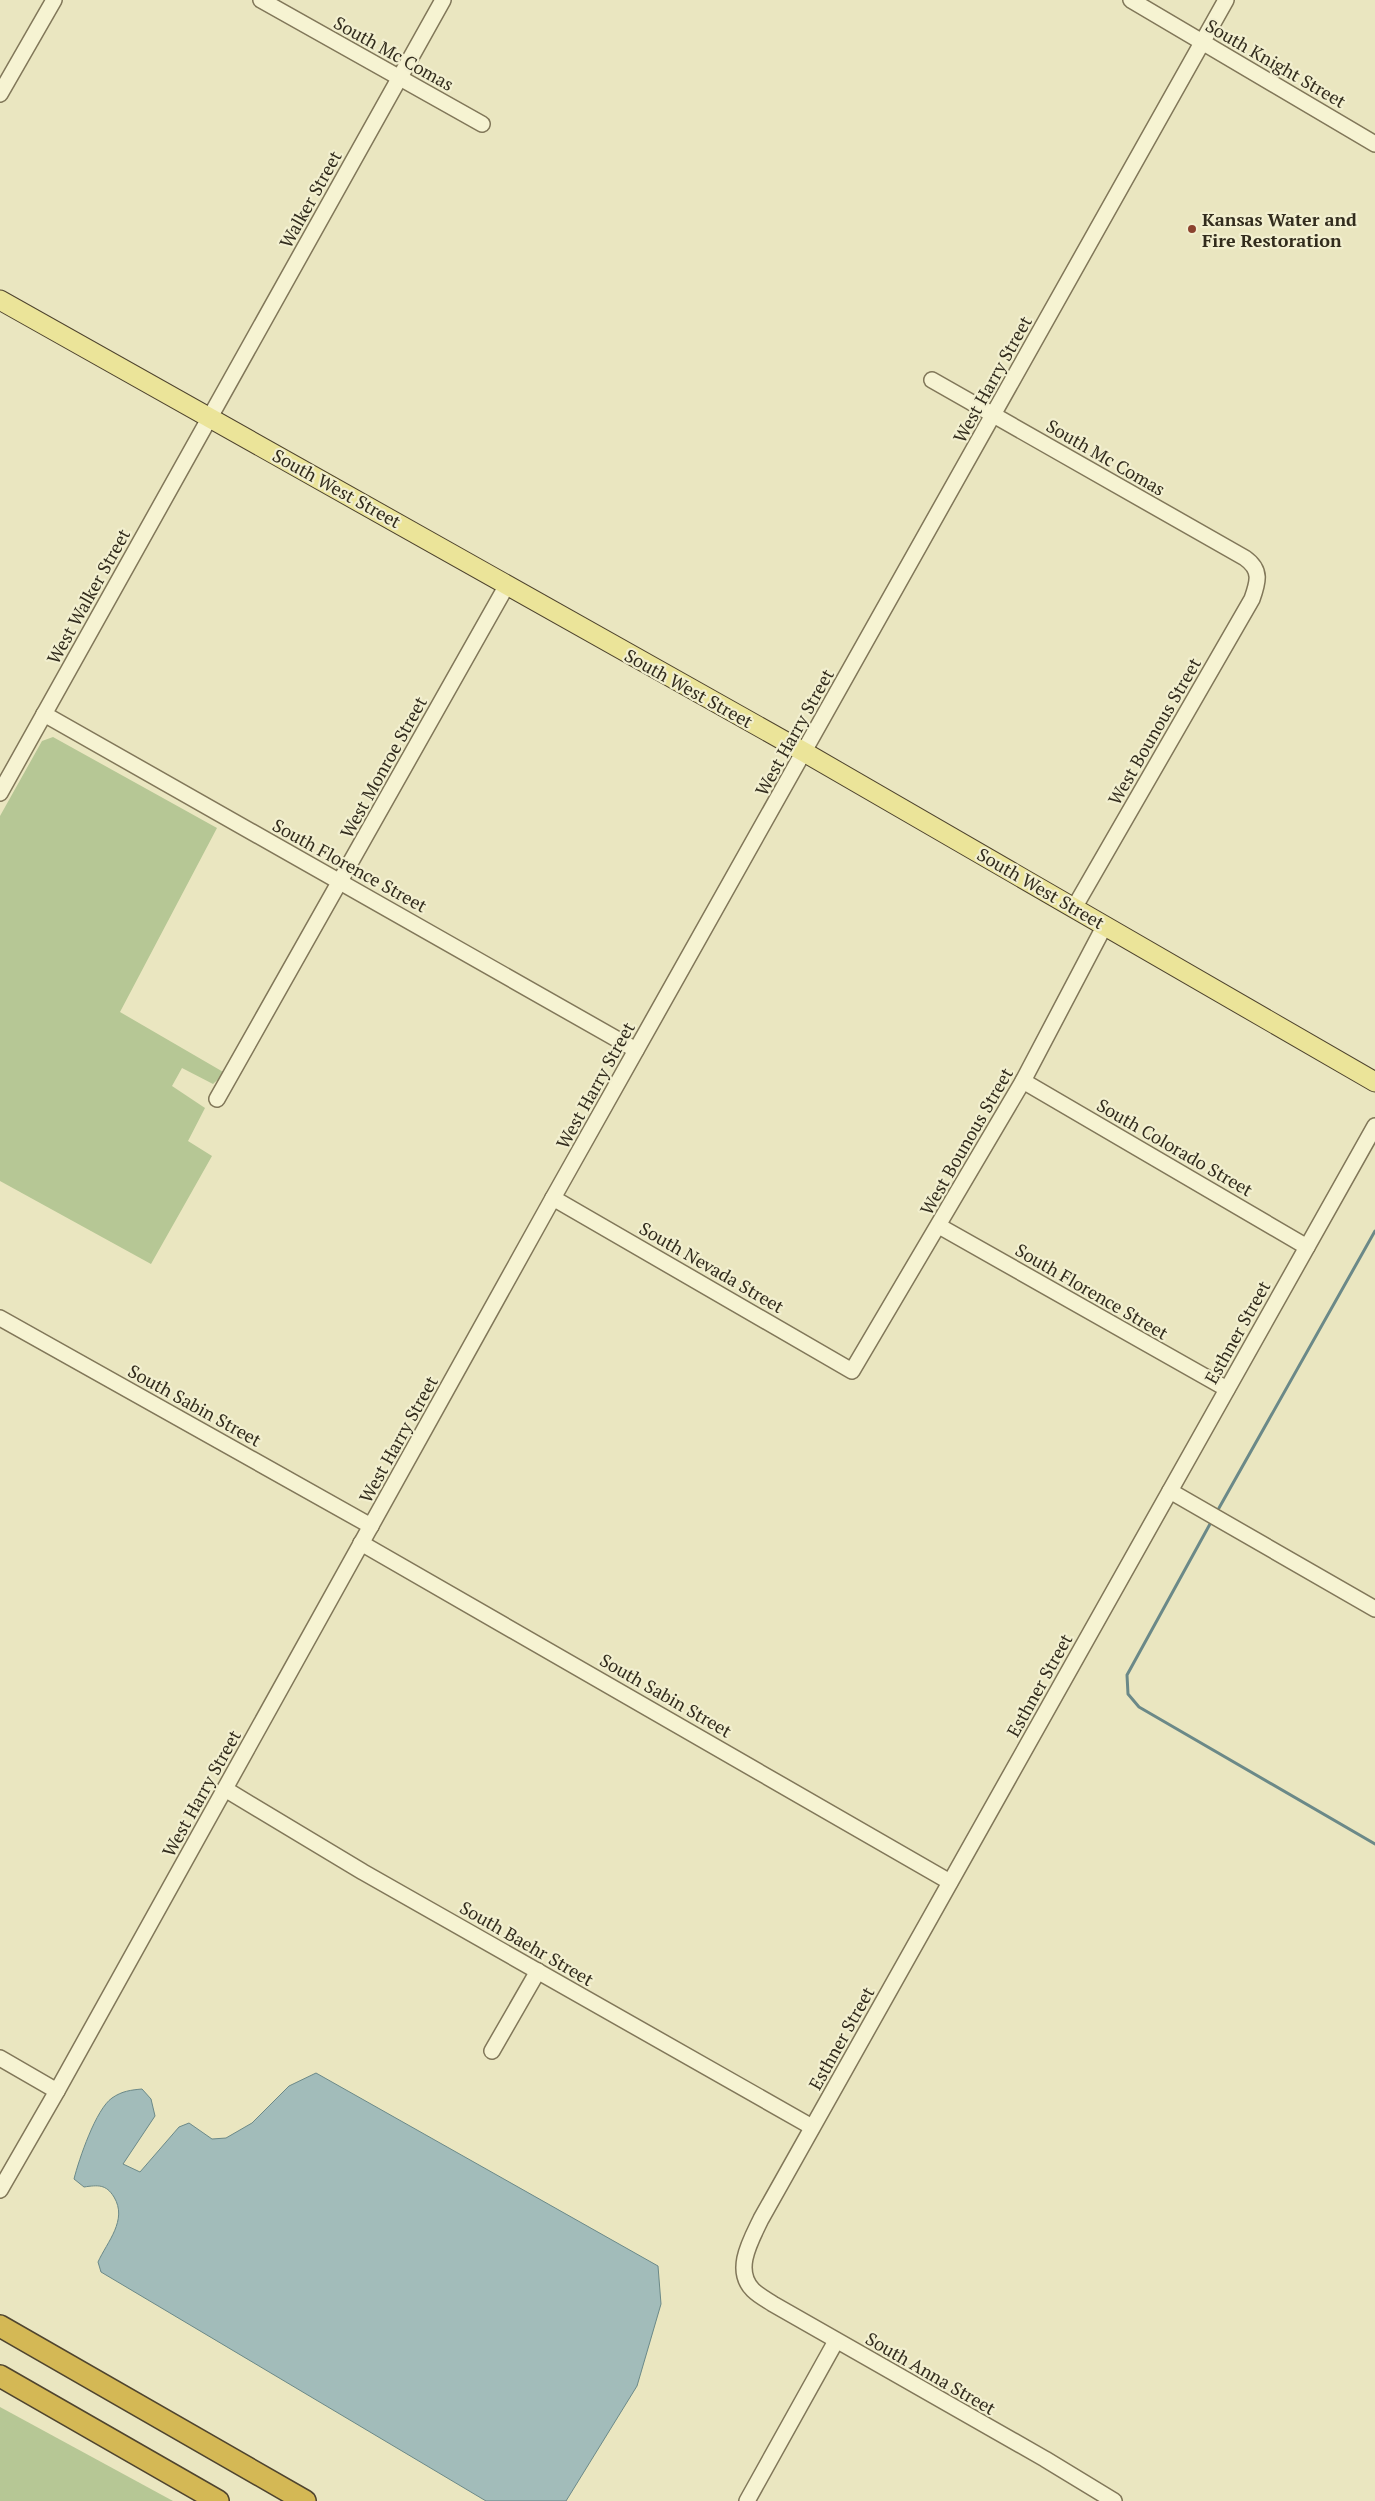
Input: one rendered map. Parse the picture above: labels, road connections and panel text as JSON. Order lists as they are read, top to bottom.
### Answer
{
  "streets": {
    "main road": ["South West Street"],
    "street": [
      "South Mc Comas",
      "South Knight Street",
      "Walker Street",
      "West Harry Street",
      "West Walker Street",
      "West Bounous Street",
      "West Monroe Street",
      "South Florence Street",
      "South Colorado Street",
      "South Nevada Street",
      "Esthner Street",
      "South Sabin Street",
      "South Baehr Street",
      "South Anna Street"
    ]
  },
  "crossings": [
    ["South Mc Comas", "Walker Street"],
    ["South Mc Comas", "West Harry Street"],
    ["South Mc Comas", "West Bounous Street"],
    ["South Knight Street", "West Harry Street"],
    ["Walker Street", "South West Street"],
    ["Walker Street", "West Walker Street"],
    ["West Harry Street", "South West Street"],
    ["West Harry Street", "South Florence Street"],
    ["West Harry Street", "South Nevada Street"],
    ["West Harry Street", "South Sabin Street"],
    ["West Harry Street", "South Baehr Street"],
    ["South West Street", "West Walker Street"],
    ["South West Street", "West Bounous Street"],
    ["South West Street", "West Monroe Street"],
    ["West Walker Street", "South Florence Street"],
    ["West Bounous Street", "South Florence Street"],
    ["West Bounous Street", "South Colorado Street"],
    ["West Bounous Street", "South Nevada Street"],
    ["West Monroe Street", "South Florence Street"],
    ["South Florence Street", "Esthner Street"],
    ["South Colorado Street", "Esthner Street"],
    ["Esthner Street", "South Sabin Street"],
    ["Esthner Street", "South Baehr Street"],
    ["Esthner Street", "South Anna Street"]
  ],
  "places": ["Kansas Water and Fire Restoration"]
}
